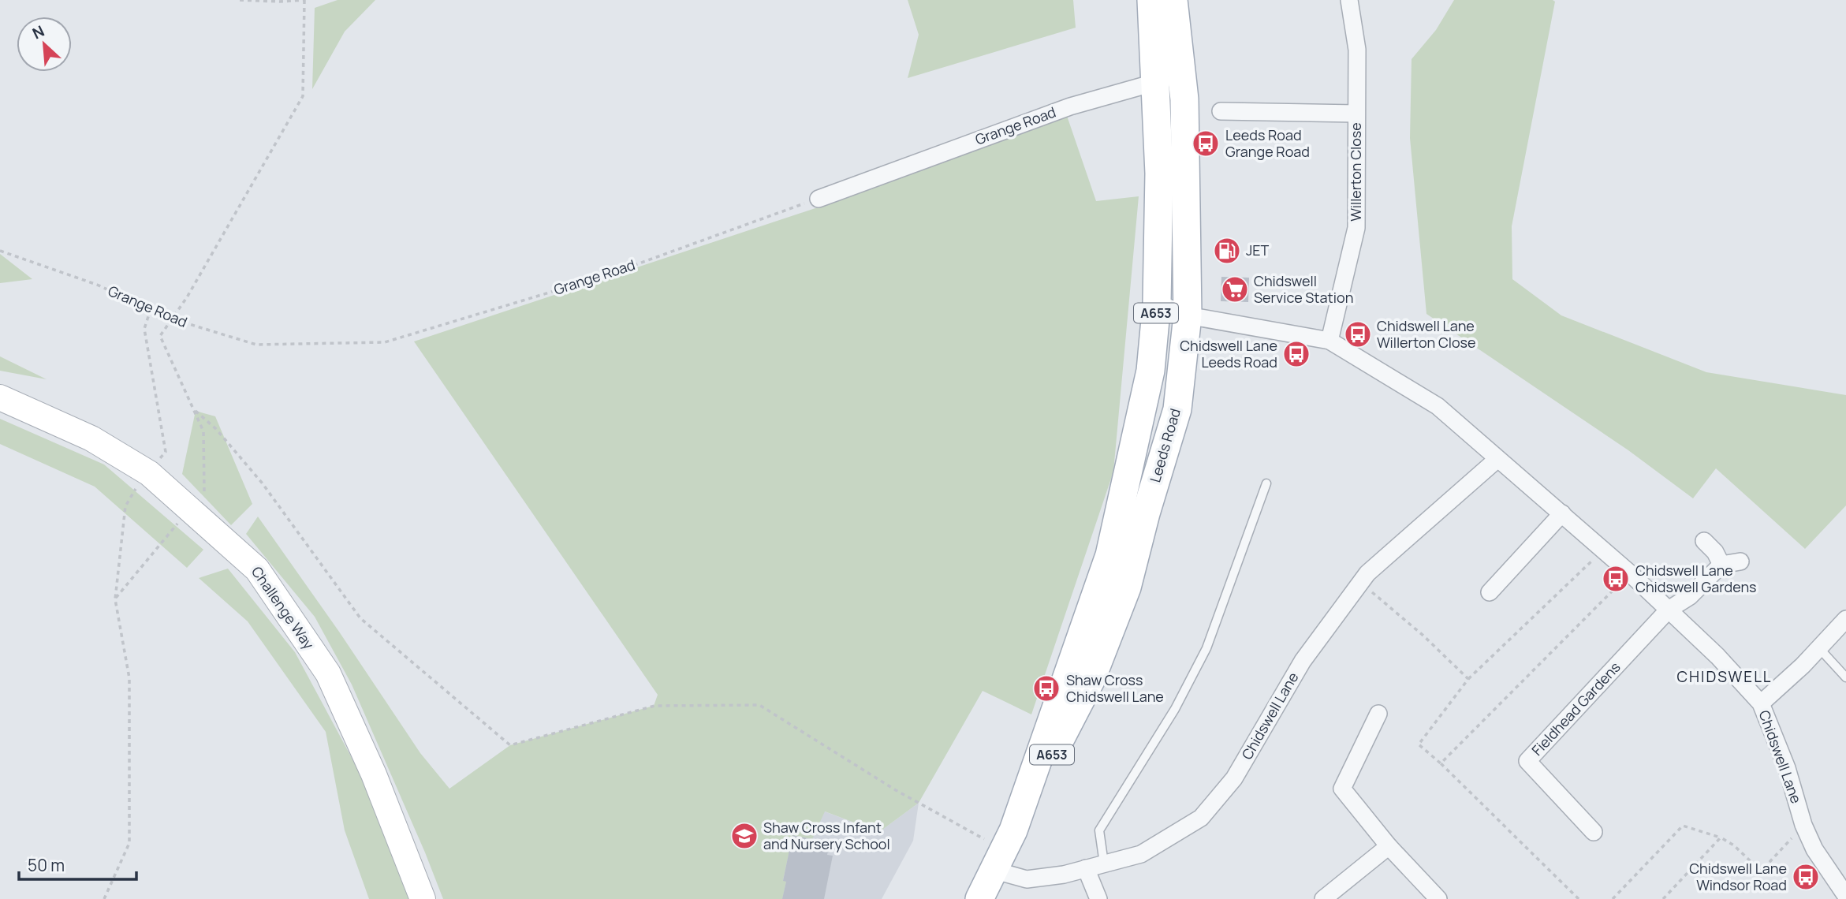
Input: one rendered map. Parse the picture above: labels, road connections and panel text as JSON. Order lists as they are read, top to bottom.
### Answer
{
  "streets": {
    "main road": ["A653", "Leeds Road", "Challenge Way"],
    "street": [
      "Grange Road",
      "Willerton Close",
      "Fieldhead Gardens",
      "Chidswell Lane"
    ]
  },
  "crossings": [
    ["Grange Road", "Leeds Road"],
    ["Willerton Close", "Chidswell Lane"],
    ["Leeds Road", "Chidswell Lane"],
    ["Fieldhead Gardens", "Chidswell Lane"]
  ],
  "districts": ["CHIDSWELL"],
  "places": {
    "bus stop": [
      "Leeds Road Grange Road",
      "Chidswell Lane Willerton Close",
      "Chidswell Lane Leeds Road",
      "Chidswell Lane Chidswell Gardens",
      "Shaw Cross Chidswell Lane",
      "Chidswell Lane Windsor Road"
    ],
    "fuel station": ["JET"],
    "supermarket": ["Chidswell Service Station"],
    "school or university": ["Shaw Cross Infant and Nursery School"]
  },
  "scale_bar": "50 m",
  "north": "top left"
}
